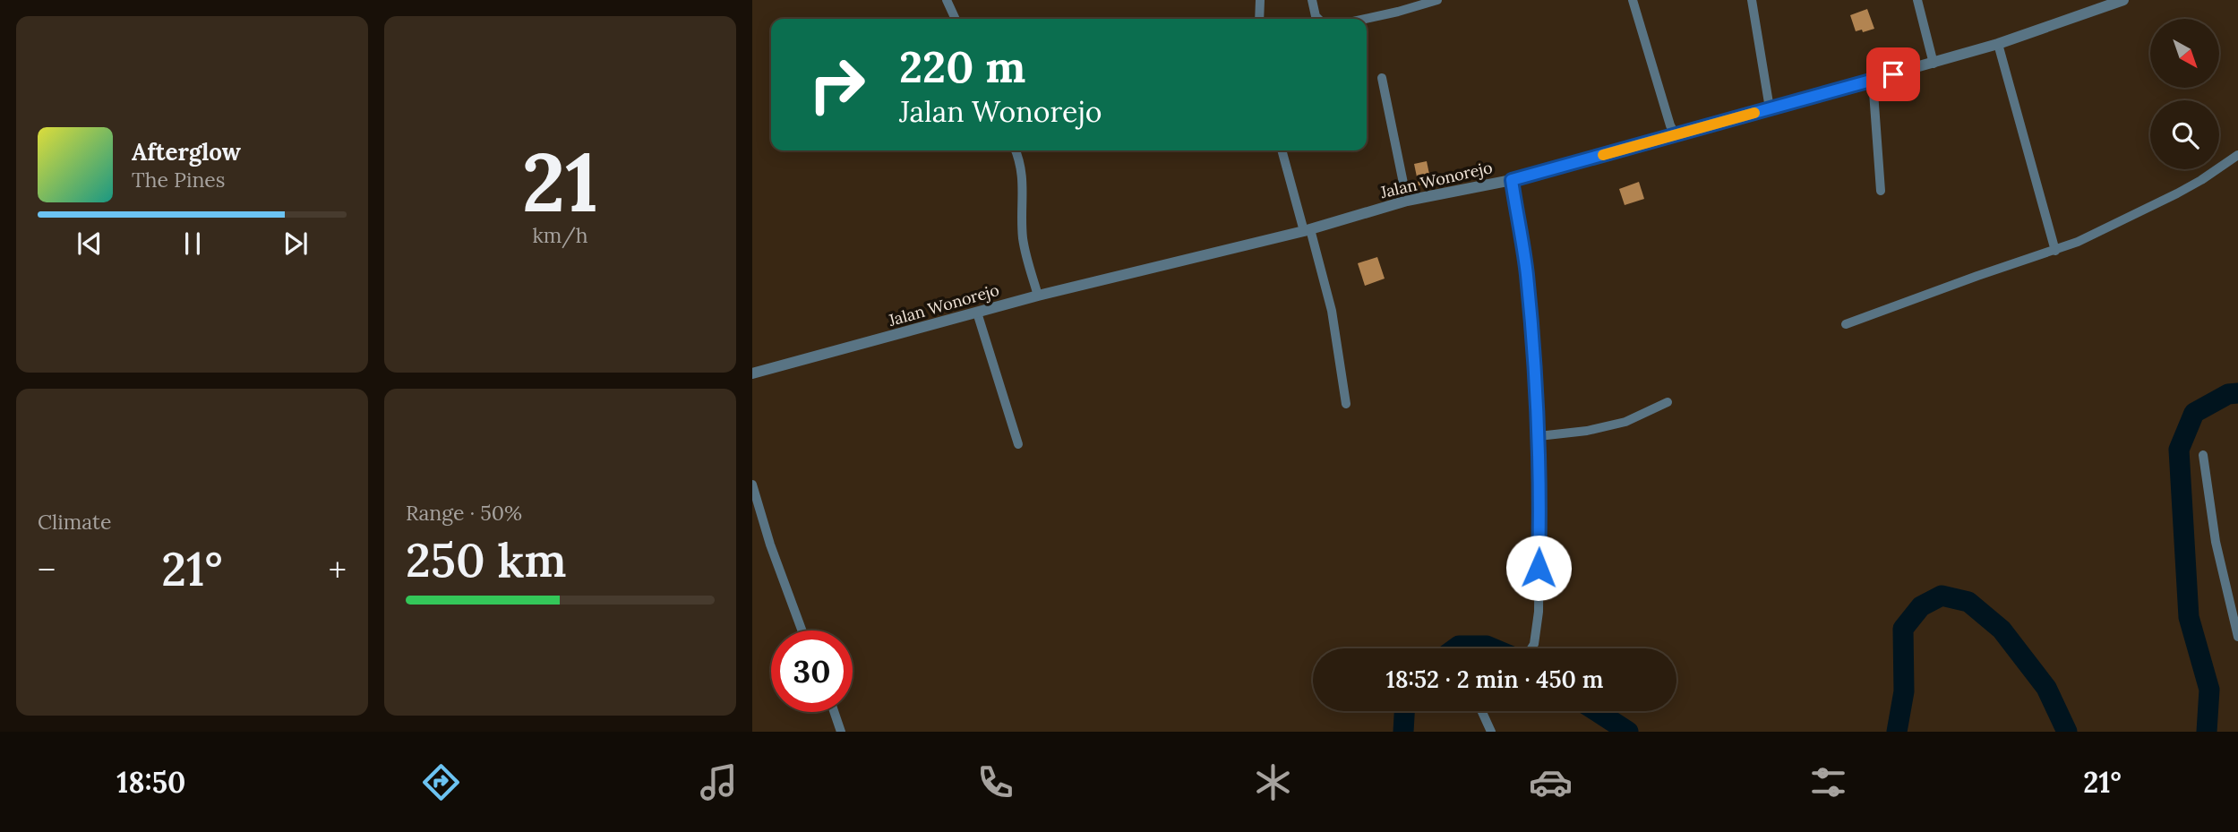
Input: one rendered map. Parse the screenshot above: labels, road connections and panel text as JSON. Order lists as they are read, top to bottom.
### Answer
{
  "streets": {
    "street": ["Jalan Wonorejo"]
  },
  "north": "bottom right",
  "page": {
    "tile": [
      ["21", "km/h"],
      "Climate",
      ["Range · 50%", "250 km"]
    ],
    "turn": ["220 m", "Jalan Wonorejo"],
    "song": ["Afterglow", "The Pines"],
    "heat": ["−", "21°", "+"],
    "limit": "30",
    "trip": "18:52 · 2 min · 450 m",
    "tabs": ["18:50", "21°"]
  }
}
